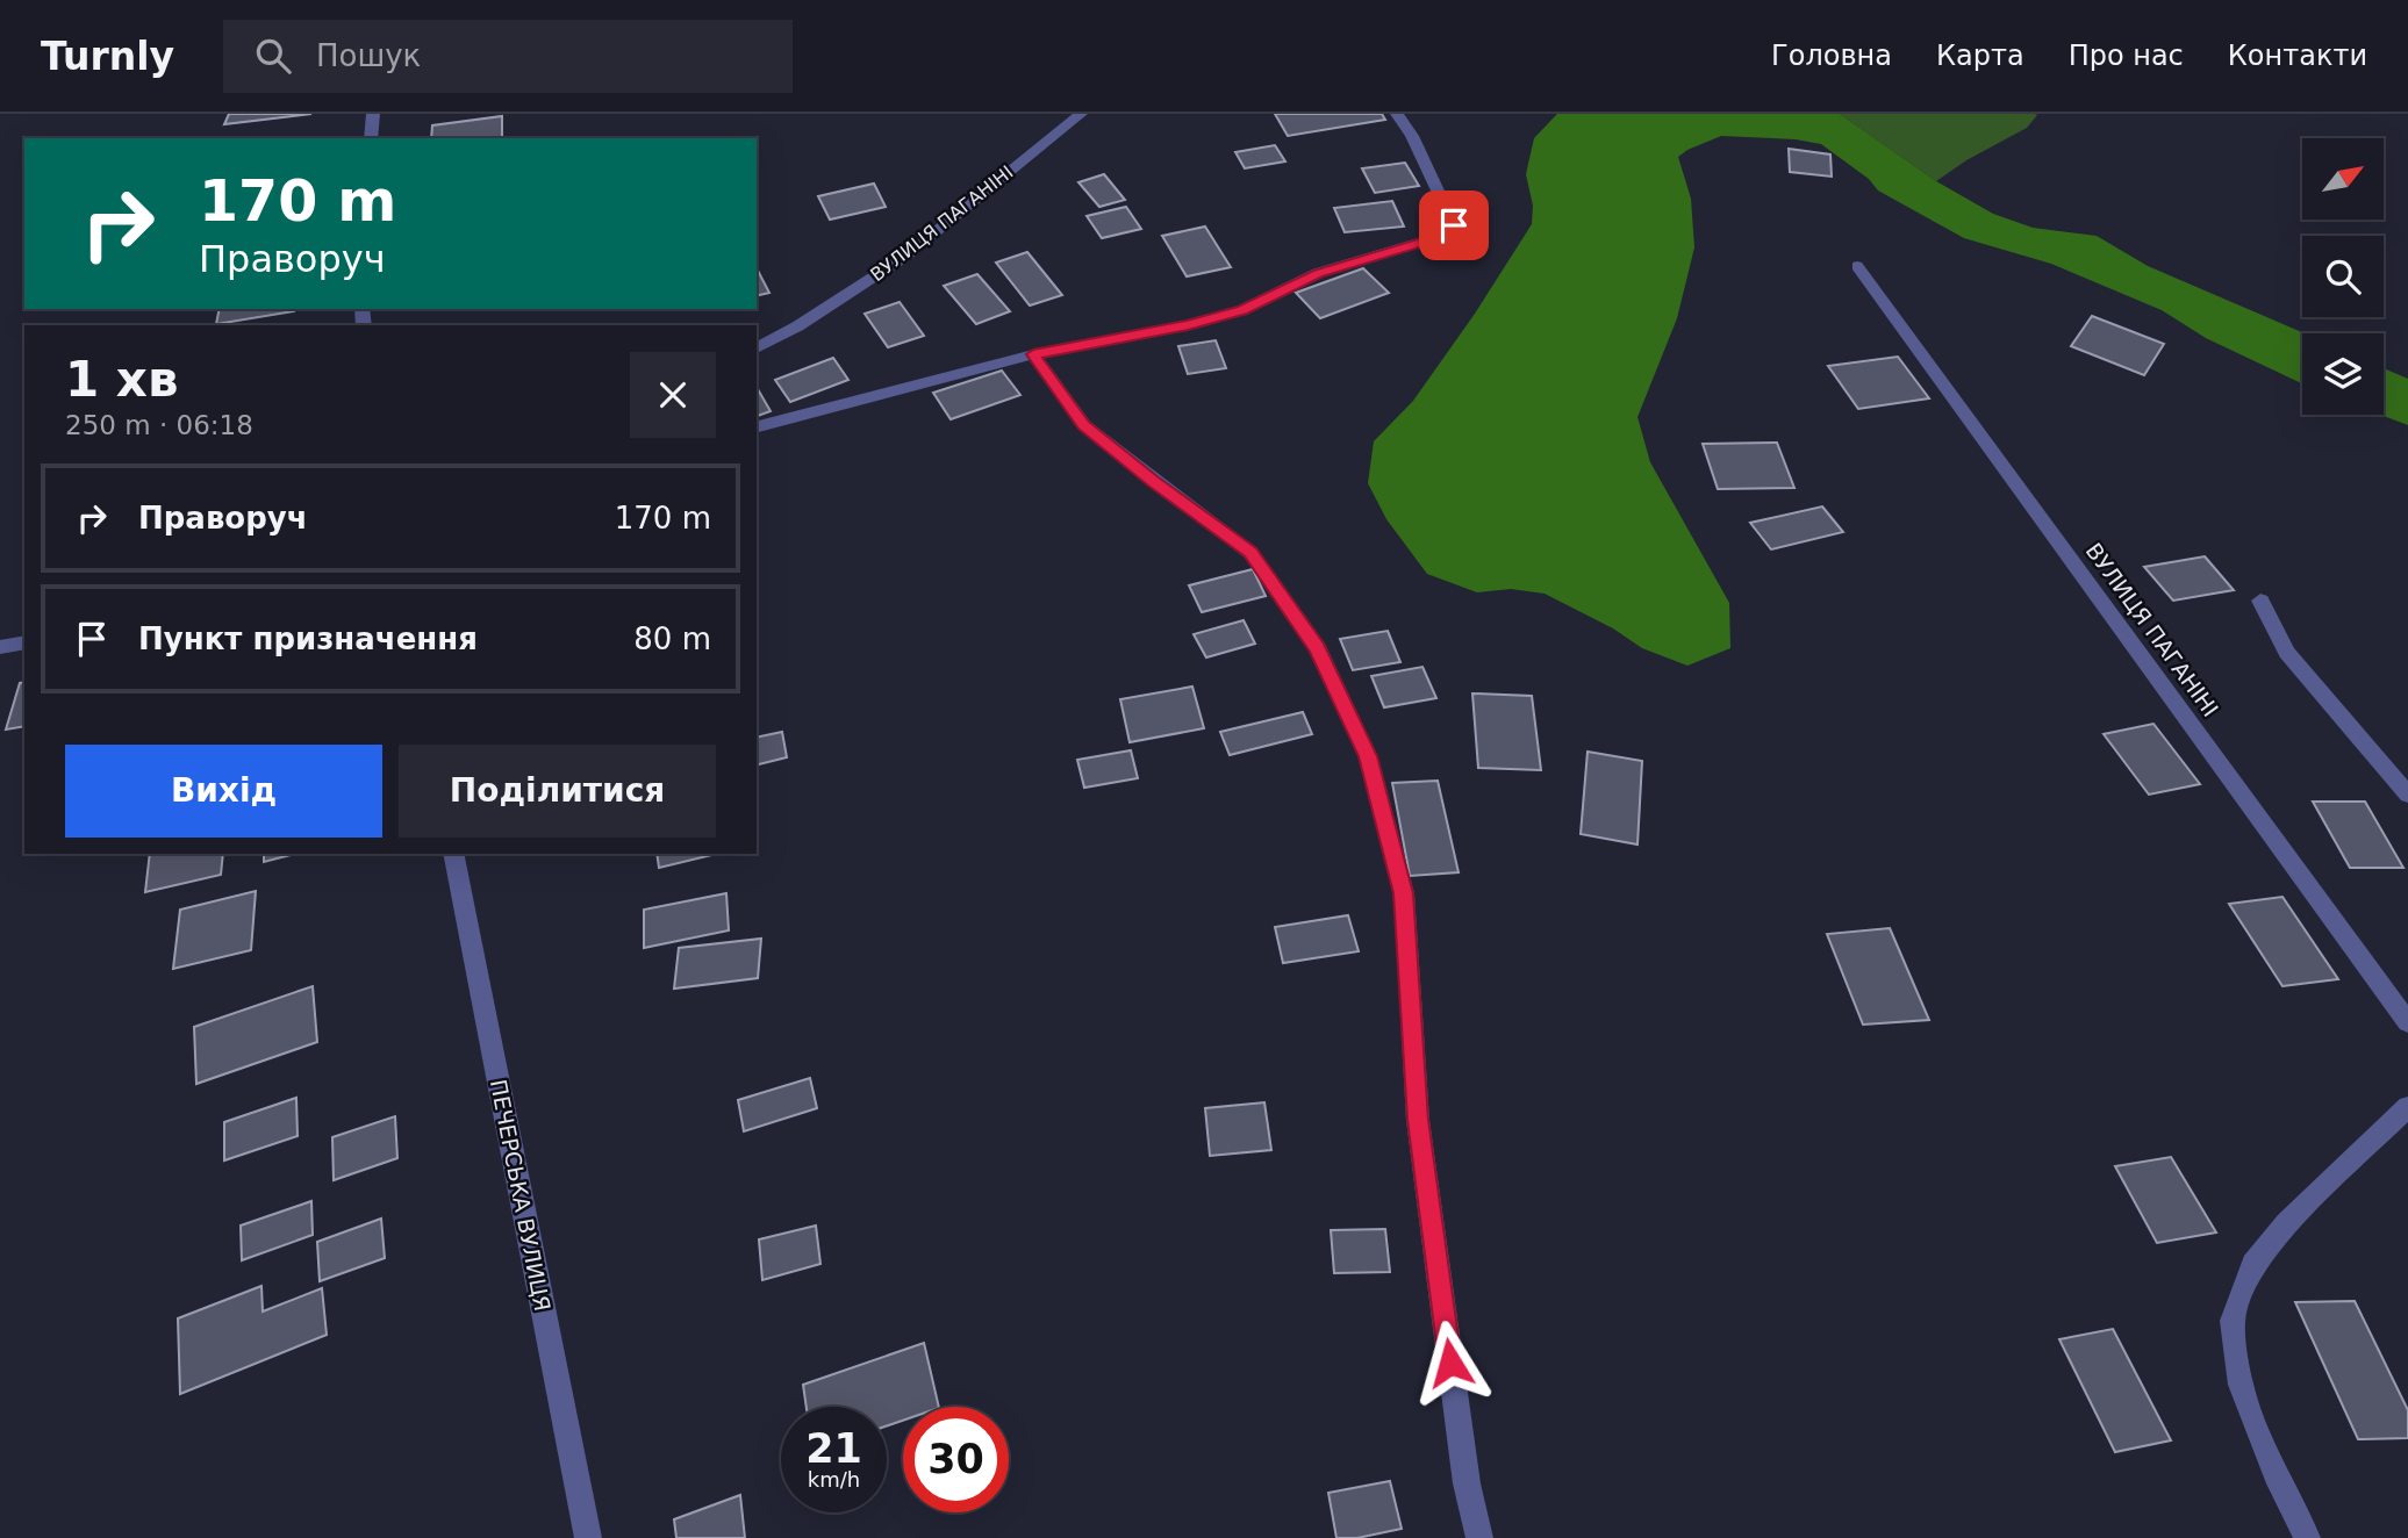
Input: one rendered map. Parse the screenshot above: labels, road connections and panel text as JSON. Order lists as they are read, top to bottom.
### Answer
{
  "streets": {
    "street": ["ВУЛИЦЯ ПАГАНІНІ", "ПЕЧЕРСЬКА ВУЛИЦЯ"]
  },
  "north": "top right",
  "page": {
    "header": "Turnly",
    "search": "Пошук",
    "nav": [
      "Головна",
      "Карта",
      "Про нас",
      "Контакти"
    ],
    "turn": ["170 m", "Праворуч"],
    "heading": ["1 хв", "250 m · 06:18"],
    "list": [
      {
        "name": "Праворуч",
        "value": "170 m"
      },
      {
        "name": "Пункт призначення",
        "value": "80 m"
      }
    ],
    "buttons": ["Вихід", "Поділитися"],
    "speed": "21 km/h",
    "limit": "30"
  }
}
